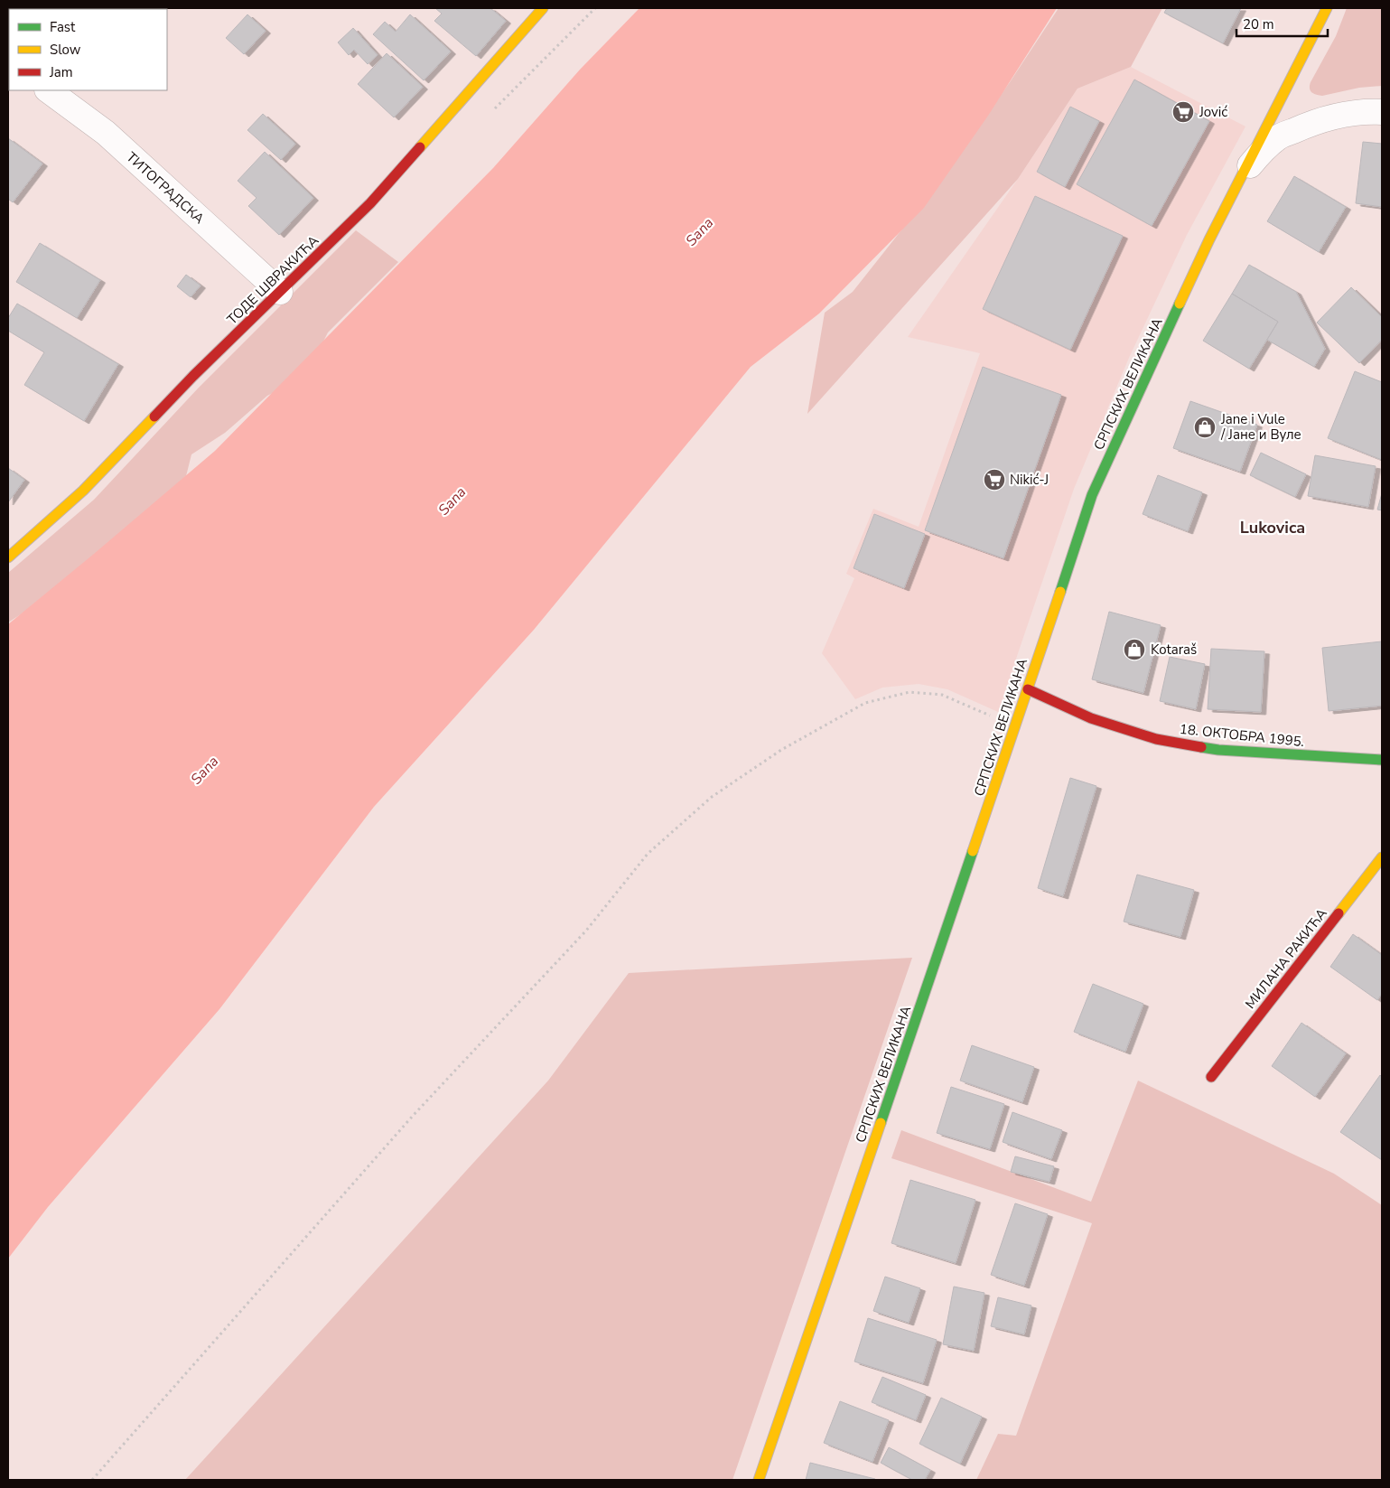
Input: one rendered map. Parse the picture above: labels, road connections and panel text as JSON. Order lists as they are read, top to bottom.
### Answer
{
  "streets": {
    "main road": [
      "ТОДЕ ШВРАКИЋА",
      "СРПСКИХ ВЕЛИКАНА",
      "18. ОКТОБРА 1995.",
      "МИЛАНА РАКИЋА"
    ],
    "street": ["ТИТОГРАДСКА"]
  },
  "crossings": [
    ["ТИТОГРАДСКА", "ТОДЕ ШВРАКИЋА"],
    ["СРПСКИХ ВЕЛИКАНА", "18. ОКТОБРА 1995."]
  ],
  "districts": ["Lukovica"],
  "water": ["Sana"],
  "places": {
    "supermarket": ["Jović", "Nikić-J"],
    "shop": ["Jane i Vule / Јане и Вуле", "Kotaraš"]
  },
  "legend": ["Fast", "Slow", "Jam"],
  "scale_bar": "20 m"
}
